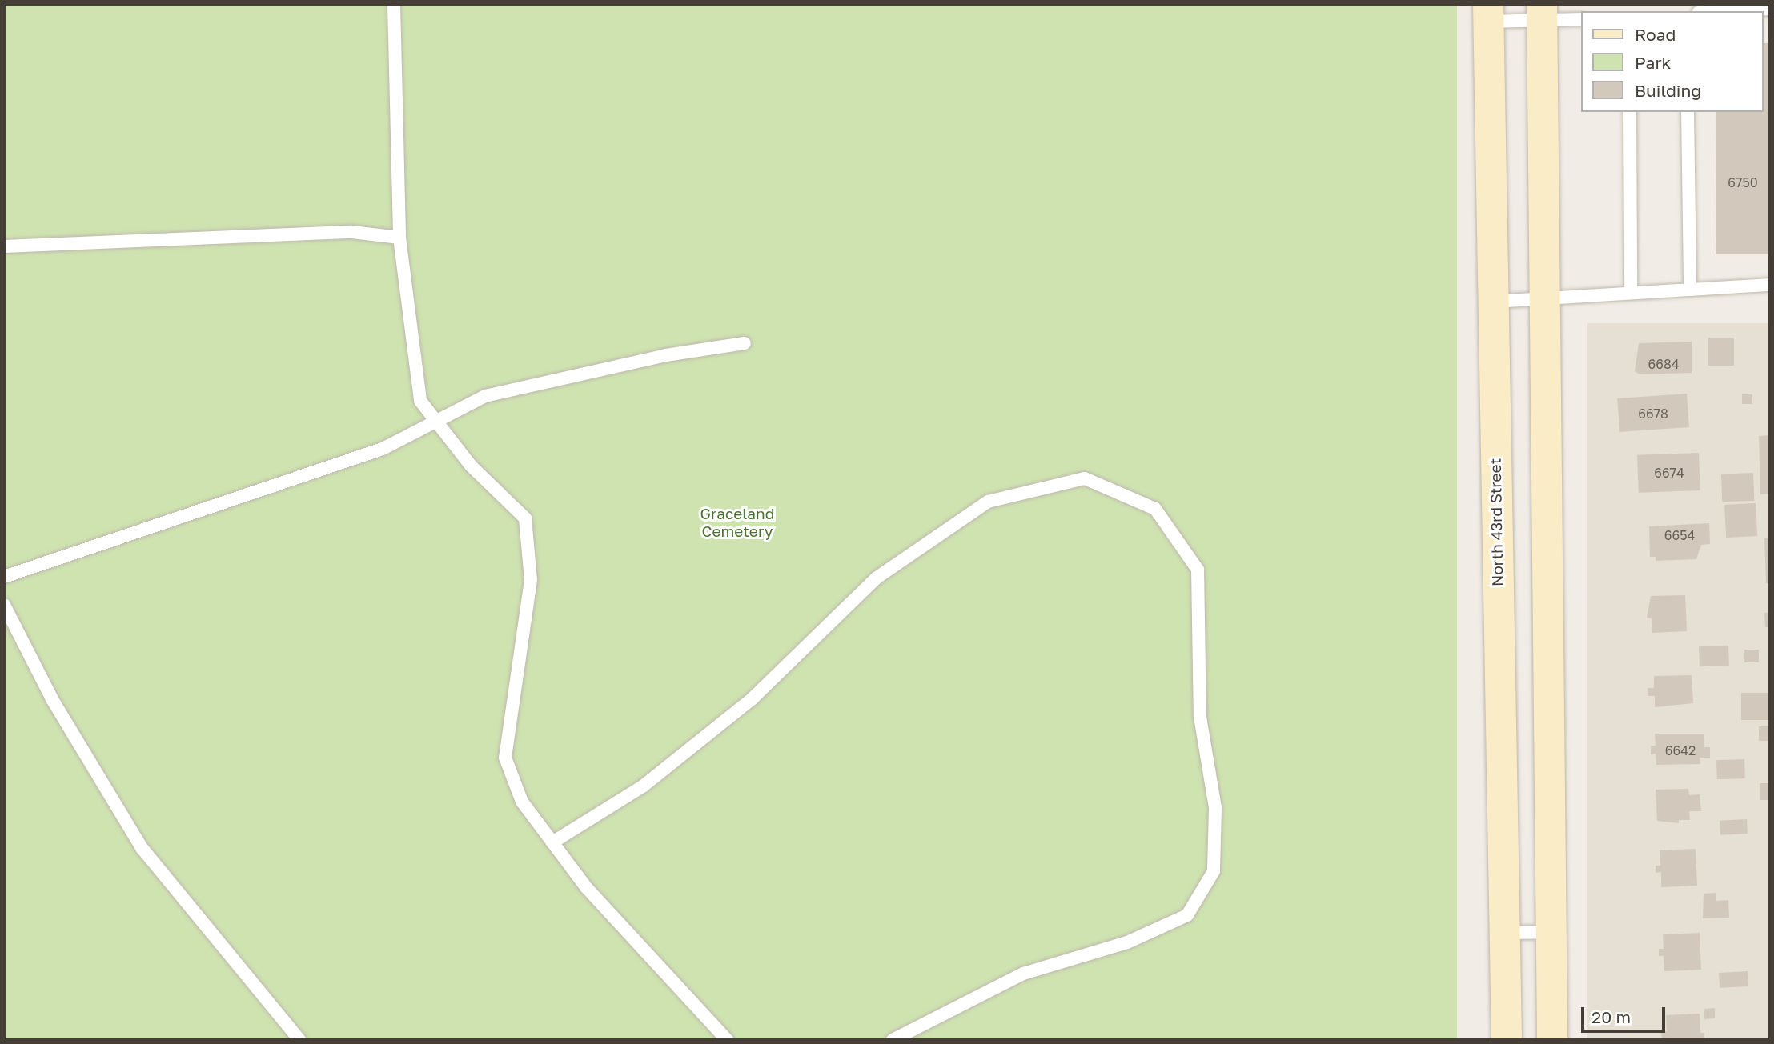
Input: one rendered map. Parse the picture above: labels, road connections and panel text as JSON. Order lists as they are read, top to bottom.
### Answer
{
  "streets": {
    "main road": ["North 43rd Street"]
  },
  "parks": ["Graceland Cemetery"],
  "house_numbers": [
    "6750",
    "6684",
    "6678",
    "6674",
    "6654",
    "6642"
  ],
  "legend": ["Road", "Park", "Building"],
  "scale_bar": "20 m"
}
